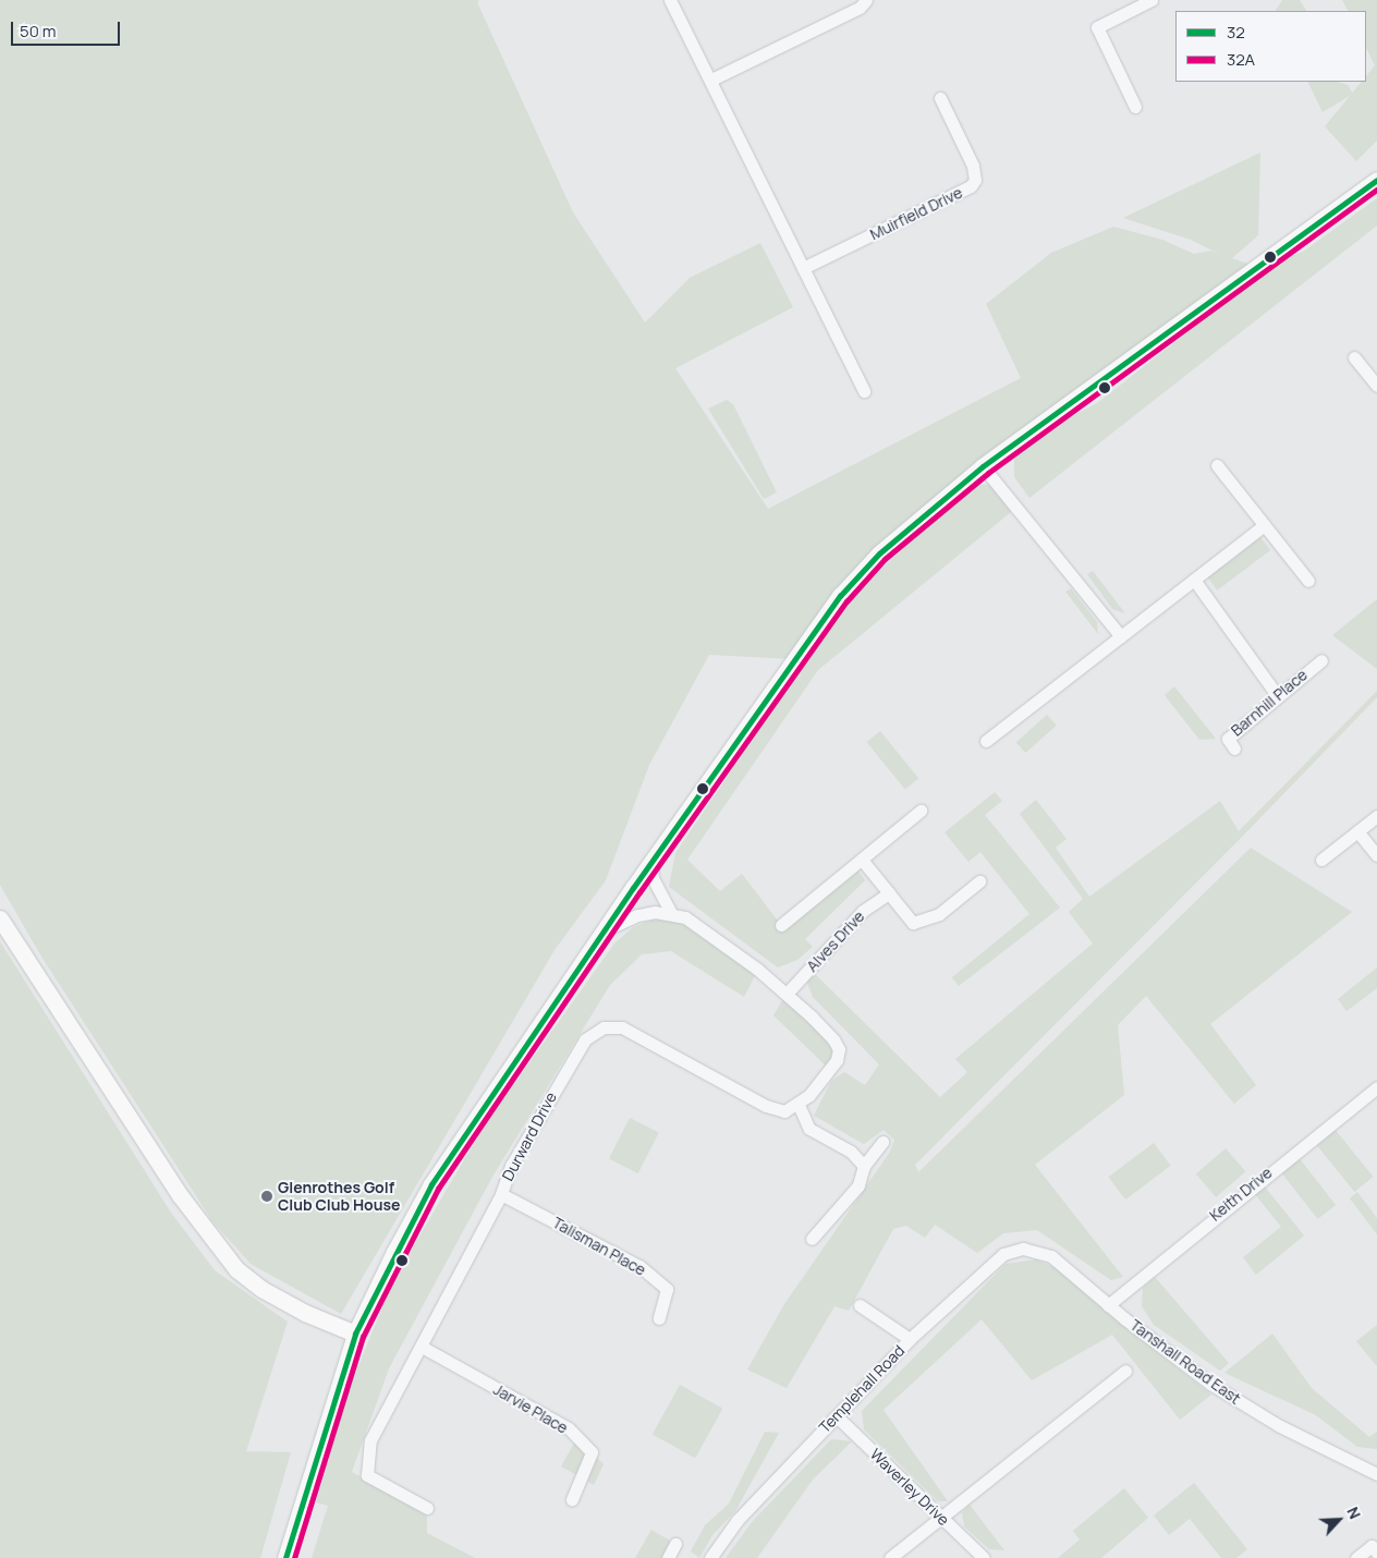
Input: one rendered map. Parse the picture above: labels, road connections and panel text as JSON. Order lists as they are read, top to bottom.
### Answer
{
  "streets": {
    "street": [
      "Muirfield Drive",
      "Barnhill Place",
      "Alves Drive",
      "Durward Drive",
      "Keith Drive",
      "Talisman Place",
      "Tanshall Road East",
      "Templehall Road",
      "Jarvie Place",
      "Waverley Drive"
    ]
  },
  "crossings": [
    ["Durward Drive", "Talisman Place"],
    ["Durward Drive", "Jarvie Place"],
    ["Keith Drive", "Tanshall Road East"],
    ["Tanshall Road East", "Templehall Road"],
    ["Templehall Road", "Waverley Drive"]
  ],
  "places": ["Glenrothes Golf Club Club House"],
  "lines": ["transit line 32", "transit line 32A"],
  "legend": ["32", "32A"],
  "scale_bar": "50 m",
  "north": "top right"
}
